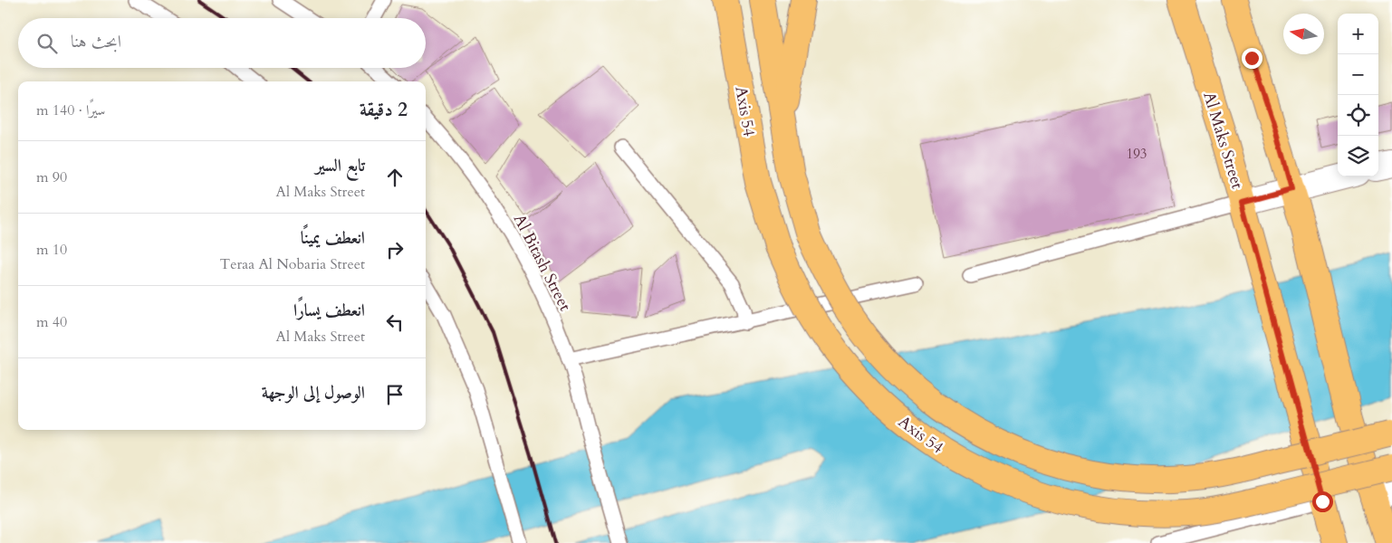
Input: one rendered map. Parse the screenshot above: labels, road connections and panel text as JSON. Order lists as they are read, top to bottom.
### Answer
{
  "streets": {
    "main road": ["Axis 54", "Al Maks Street"],
    "lane": ["Al Bitash Street"]
  },
  "house_numbers": ["193"],
  "north": "left",
  "page": {
    "map_buttons": ["+", "−"],
    "search": "ابحث هنا",
    "heading": ["2 دقيقة", "سيرًا · 140 m"],
    "list": [
      ["تابع السير", "Al Maks Street", "90 m"],
      ["انعطف يمينًا", "Teraa Al Nobaria Street", "10 m"],
      ["انعطف يسارًا", "Al Maks Street", "40 m"],
      "الوصول إلى الوجهة"
    ]
  }
}
